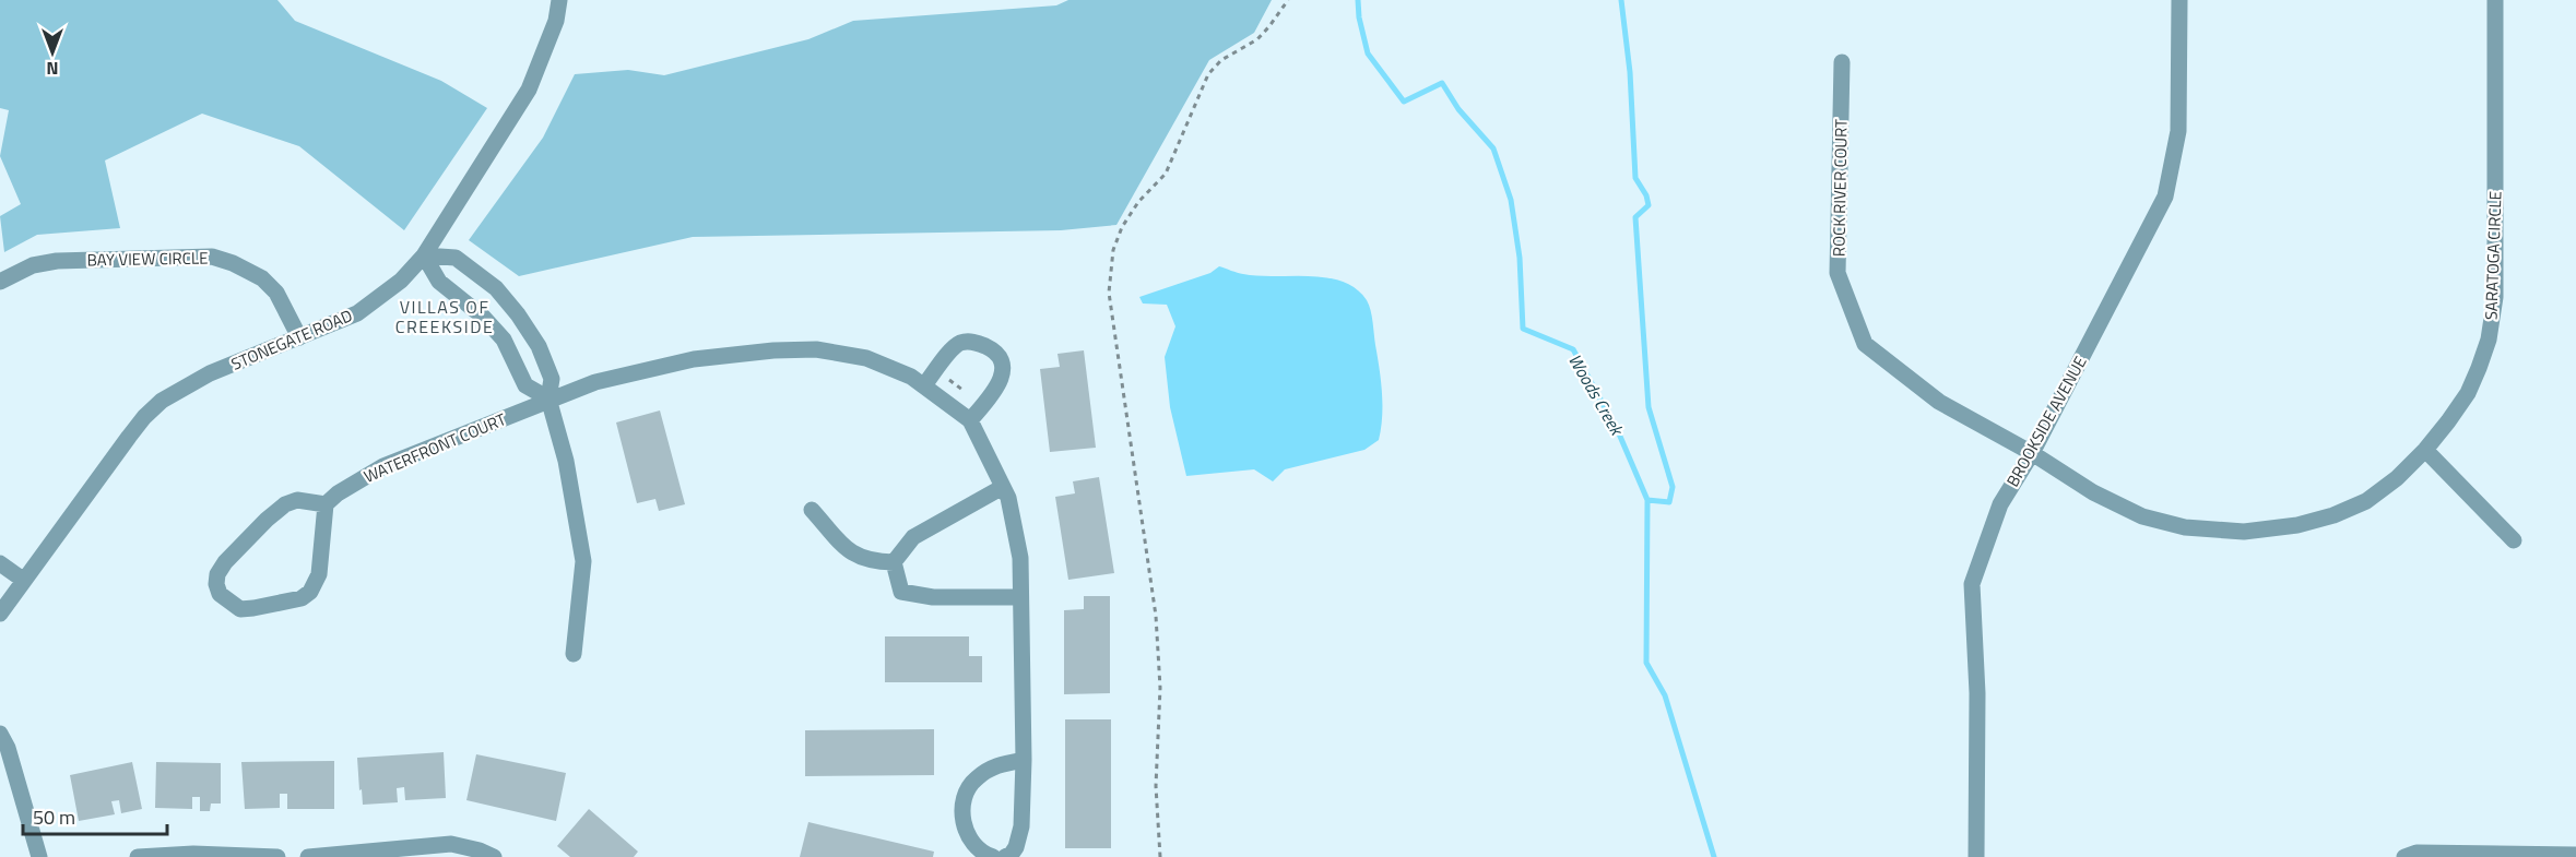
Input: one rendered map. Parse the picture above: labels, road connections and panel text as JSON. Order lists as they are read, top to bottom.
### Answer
{
  "streets": {
    "street": [
      "ROCK RIVER COURT",
      "SARATOGA CIRCLE",
      "BAY VIEW CIRCLE",
      "STONEGATE ROAD",
      "BROOKSIDE AVENUE",
      "WATERFRONT COURT"
    ]
  },
  "crossings": [
    ["ROCK RIVER COURT", "SARATOGA CIRCLE"],
    ["ROCK RIVER COURT", "BROOKSIDE AVENUE"],
    ["SARATOGA CIRCLE", "BROOKSIDE AVENUE"],
    ["BAY VIEW CIRCLE", "STONEGATE ROAD"]
  ],
  "districts": ["VILLAS OF CREEKSIDE"],
  "water": ["Woods Creek"],
  "scale_bar": "50 m",
  "north": "bottom"
}
